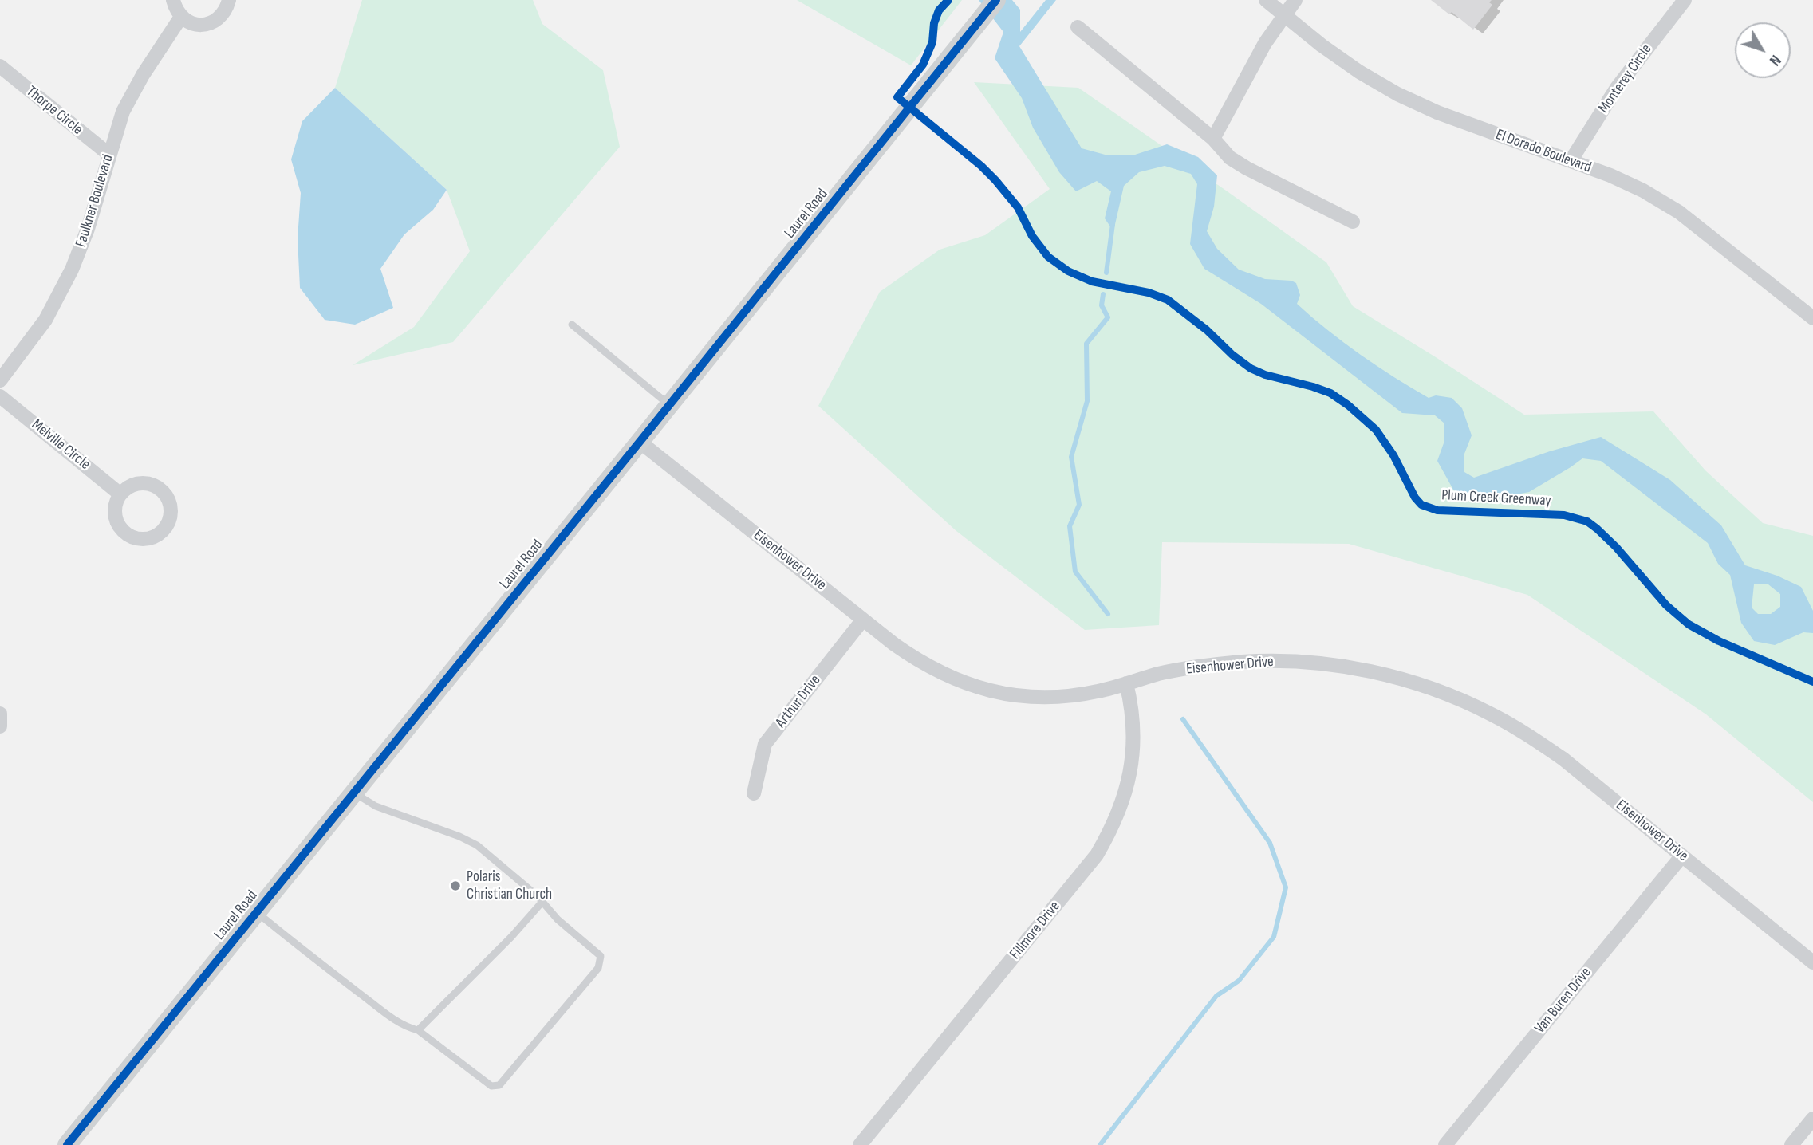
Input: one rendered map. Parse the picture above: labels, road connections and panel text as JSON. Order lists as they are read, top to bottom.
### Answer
{
  "streets": {
    "street": [
      "Monterey Circle",
      "Thorpe Circle",
      "El Dorado Boulevard",
      "Faulkner Boulevard",
      "Laurel Road",
      "Melville Circle",
      "Eisenhower Drive",
      "Arthur Drive",
      "Fillmore Drive",
      "Van Buren Drive"
    ],
    "cycle path": ["Plum Creek Greenway"]
  },
  "crossings": [
    ["Monterey Circle", "El Dorado Boulevard"],
    ["Thorpe Circle", "Faulkner Boulevard"],
    ["Laurel Road", "Eisenhower Drive"],
    ["Eisenhower Drive", "Arthur Drive"],
    ["Eisenhower Drive", "Fillmore Drive"],
    ["Eisenhower Drive", "Van Buren Drive"]
  ],
  "places": ["Polaris Christian Church"],
  "north": "bottom right"
}
